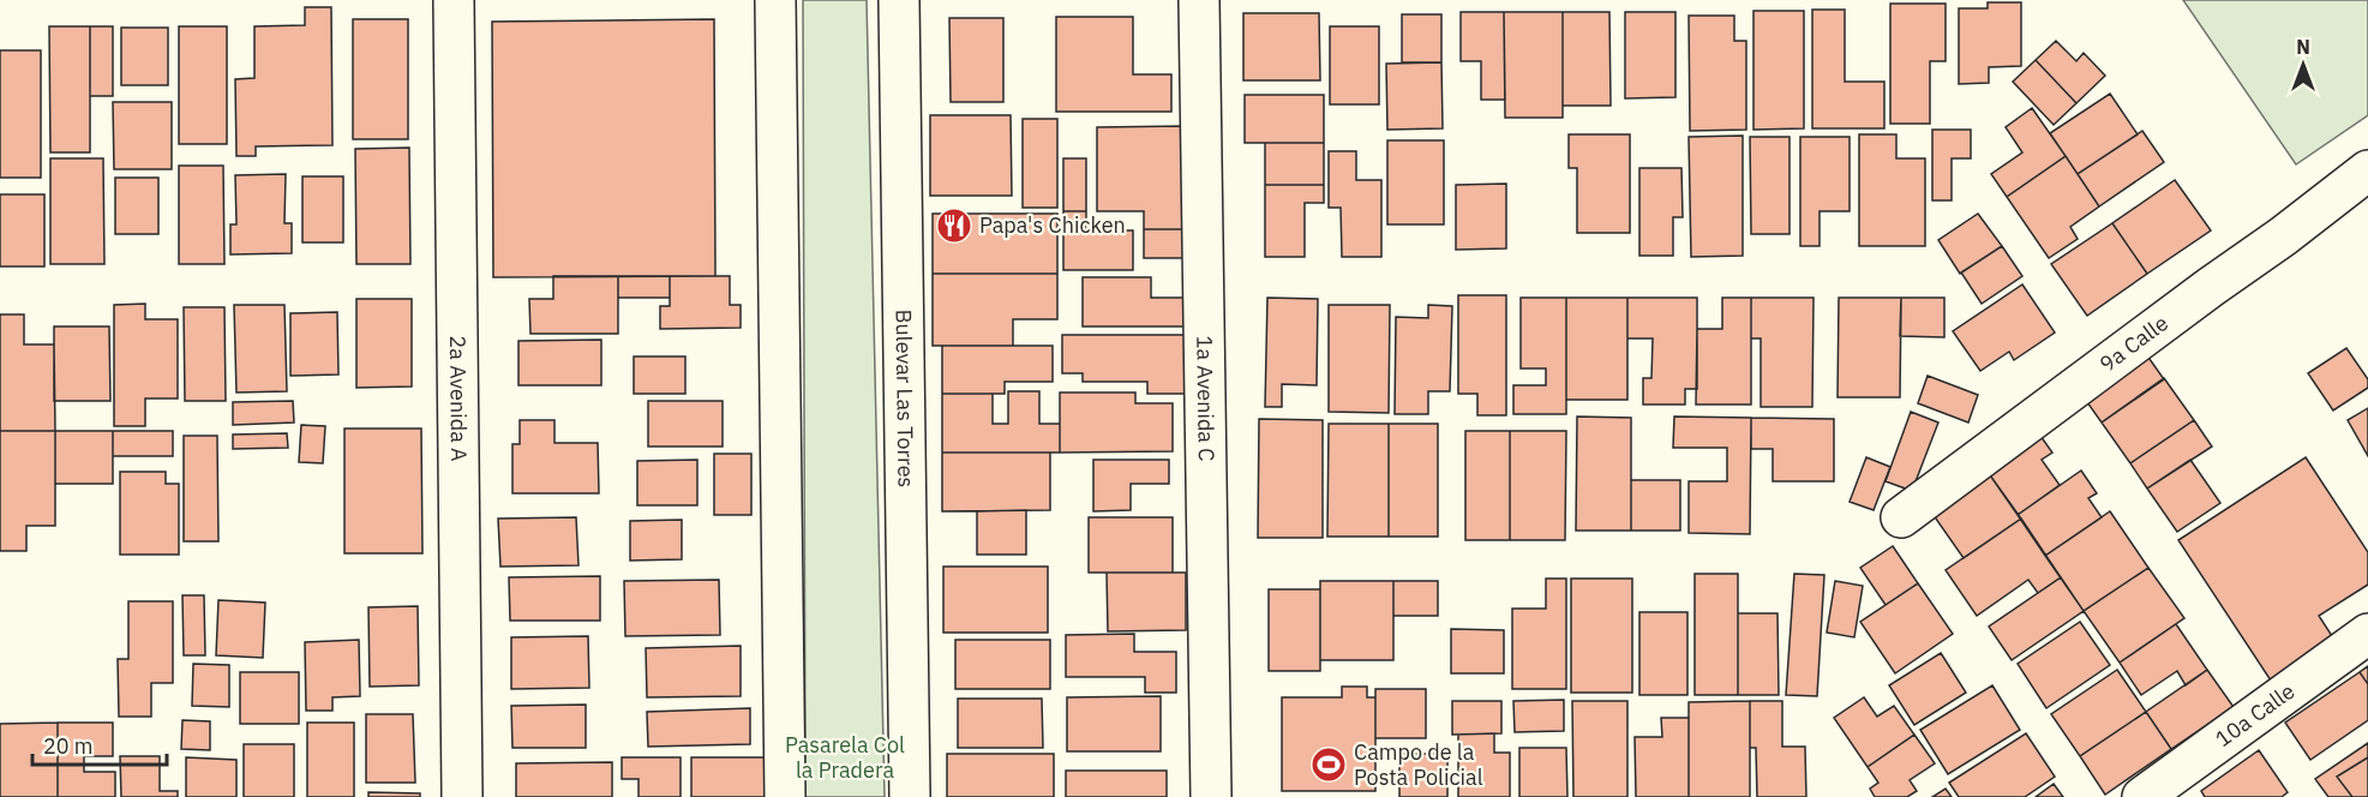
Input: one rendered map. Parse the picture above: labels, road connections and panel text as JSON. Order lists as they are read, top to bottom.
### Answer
{
  "streets": {
    "street": [
      "9a Calle",
      "2a Avenida A",
      "Bulevar Las Torres",
      "1a Avenida C",
      "10a Calle"
    ]
  },
  "parks": ["Pasarela Col la Pradera"],
  "places": {
    "restaurant": ["Papa's Chicken"],
    "sports": ["Campo de la Posta Policial"]
  },
  "scale_bar": "20 m",
  "north": "top"
}
